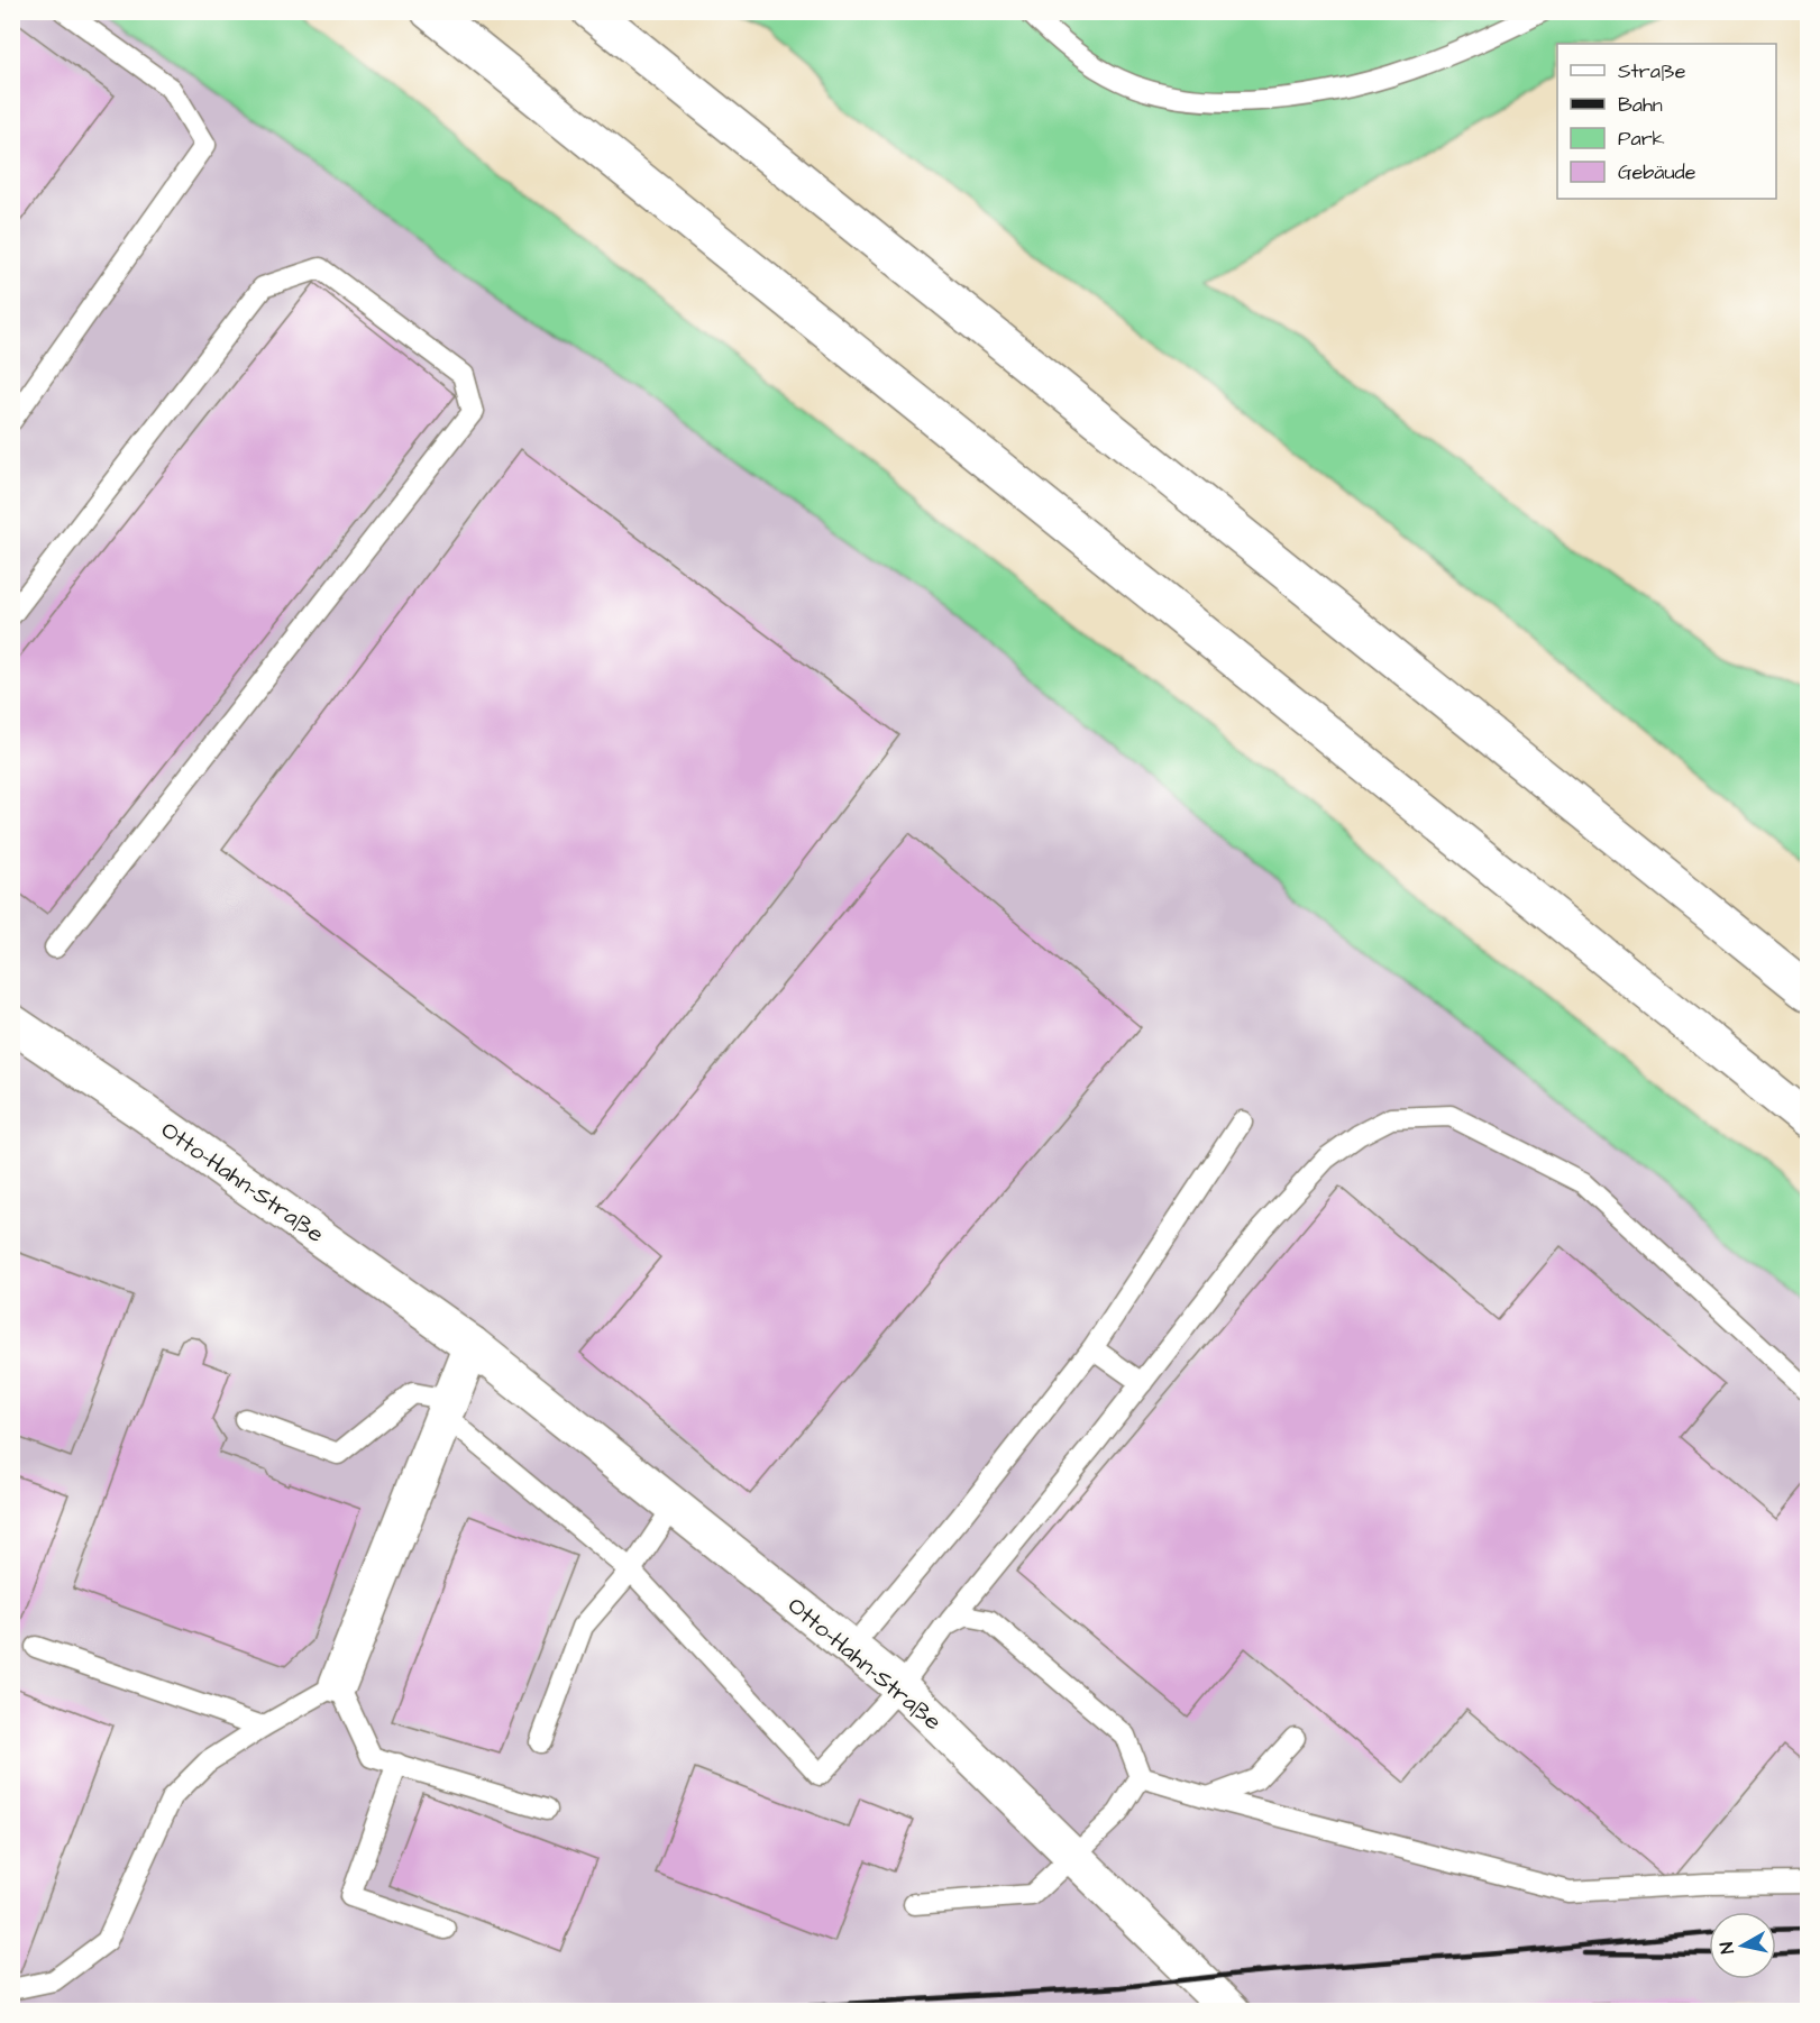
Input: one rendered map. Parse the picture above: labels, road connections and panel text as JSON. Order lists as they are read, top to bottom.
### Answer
{
  "streets": {
    "main road": ["Otto-Hahn-Straße"]
  },
  "legend": [
    "Straße",
    "Bahn",
    "Park",
    "Gebäude"
  ],
  "north": "left"
}
